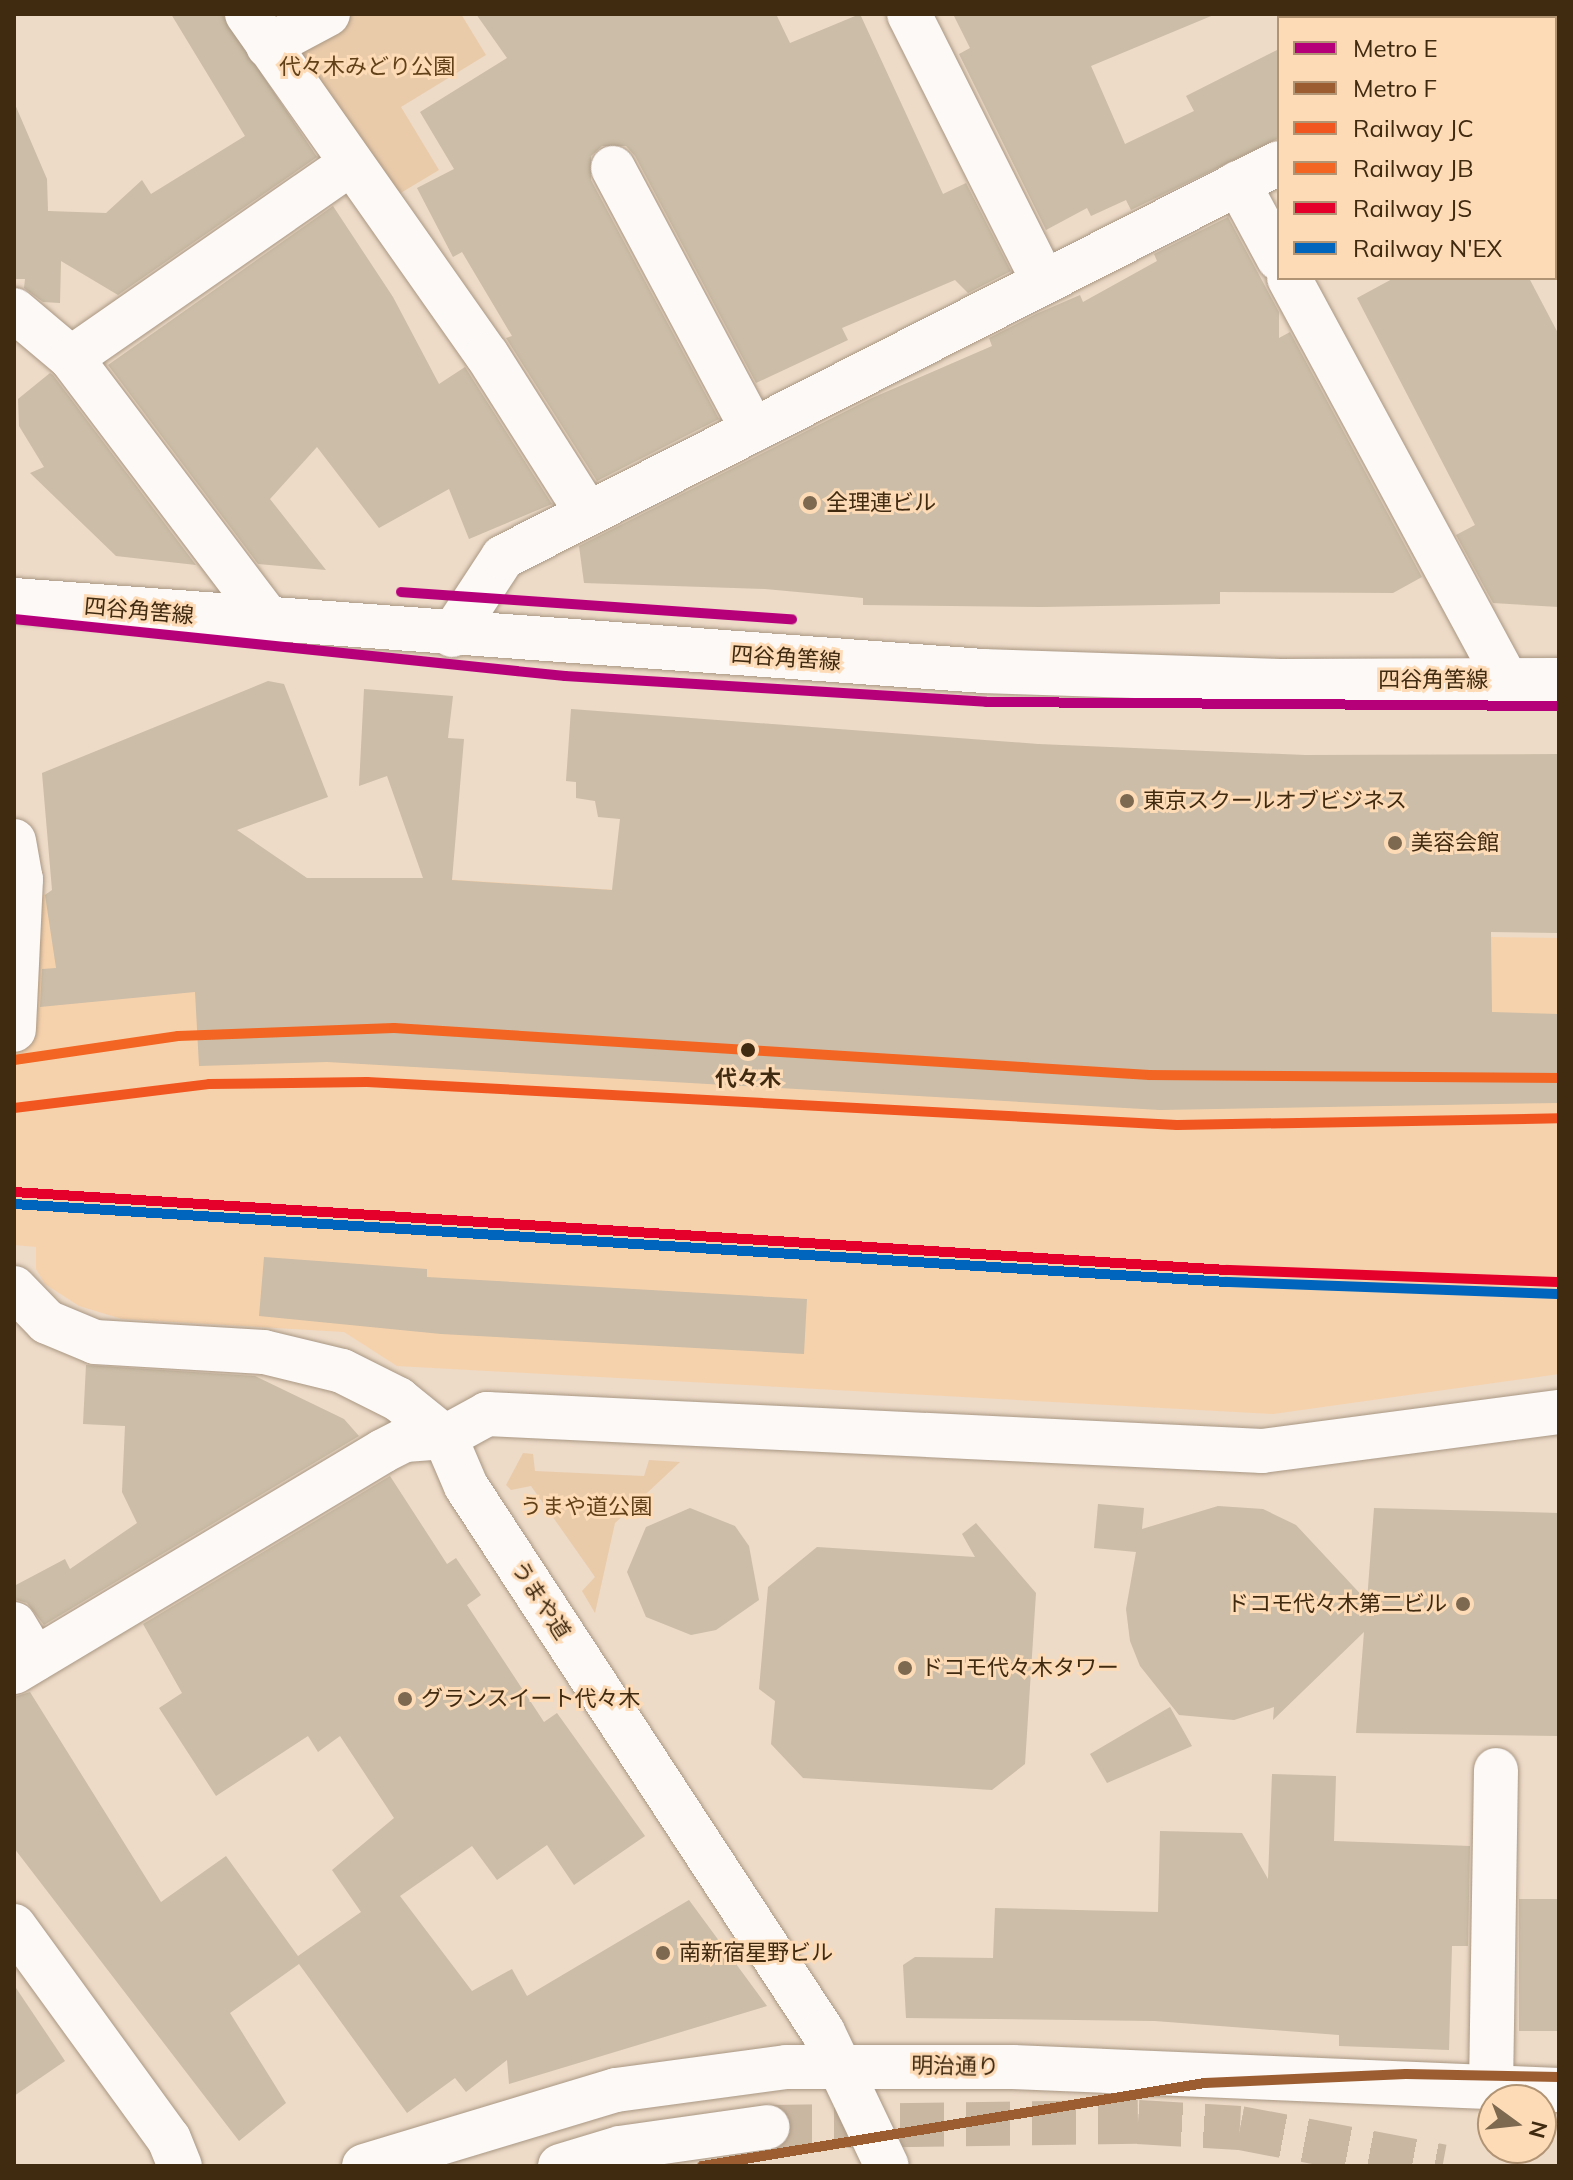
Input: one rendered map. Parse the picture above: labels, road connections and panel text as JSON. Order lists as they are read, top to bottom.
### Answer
{
  "streets": {
    "street": ["四谷角筈線", "うまや道", "明治通り"]
  },
  "crossings": [
    ["うまや道", "明治通り"]
  ],
  "parks": ["代々木みどり公園", "うまや道公園"],
  "places": [
    "全理連ビル",
    "東京スクールオブビジネス",
    "美容会館",
    "代々木",
    "ドコモ代々木第二ビル",
    "ドコモ代々木タワー",
    "グランスイート代々木",
    "南新宿星野ビル"
  ],
  "lines": [
    "metro line E",
    "rail line JB",
    "rail line JC",
    "rail line JS",
    "rail line N'EX",
    "metro line F"
  ],
  "legend": [
    "Metro E",
    "Metro F",
    "Railway JC",
    "Railway JB",
    "Railway JS",
    "Railway N'EX"
  ],
  "north": "right"
}
